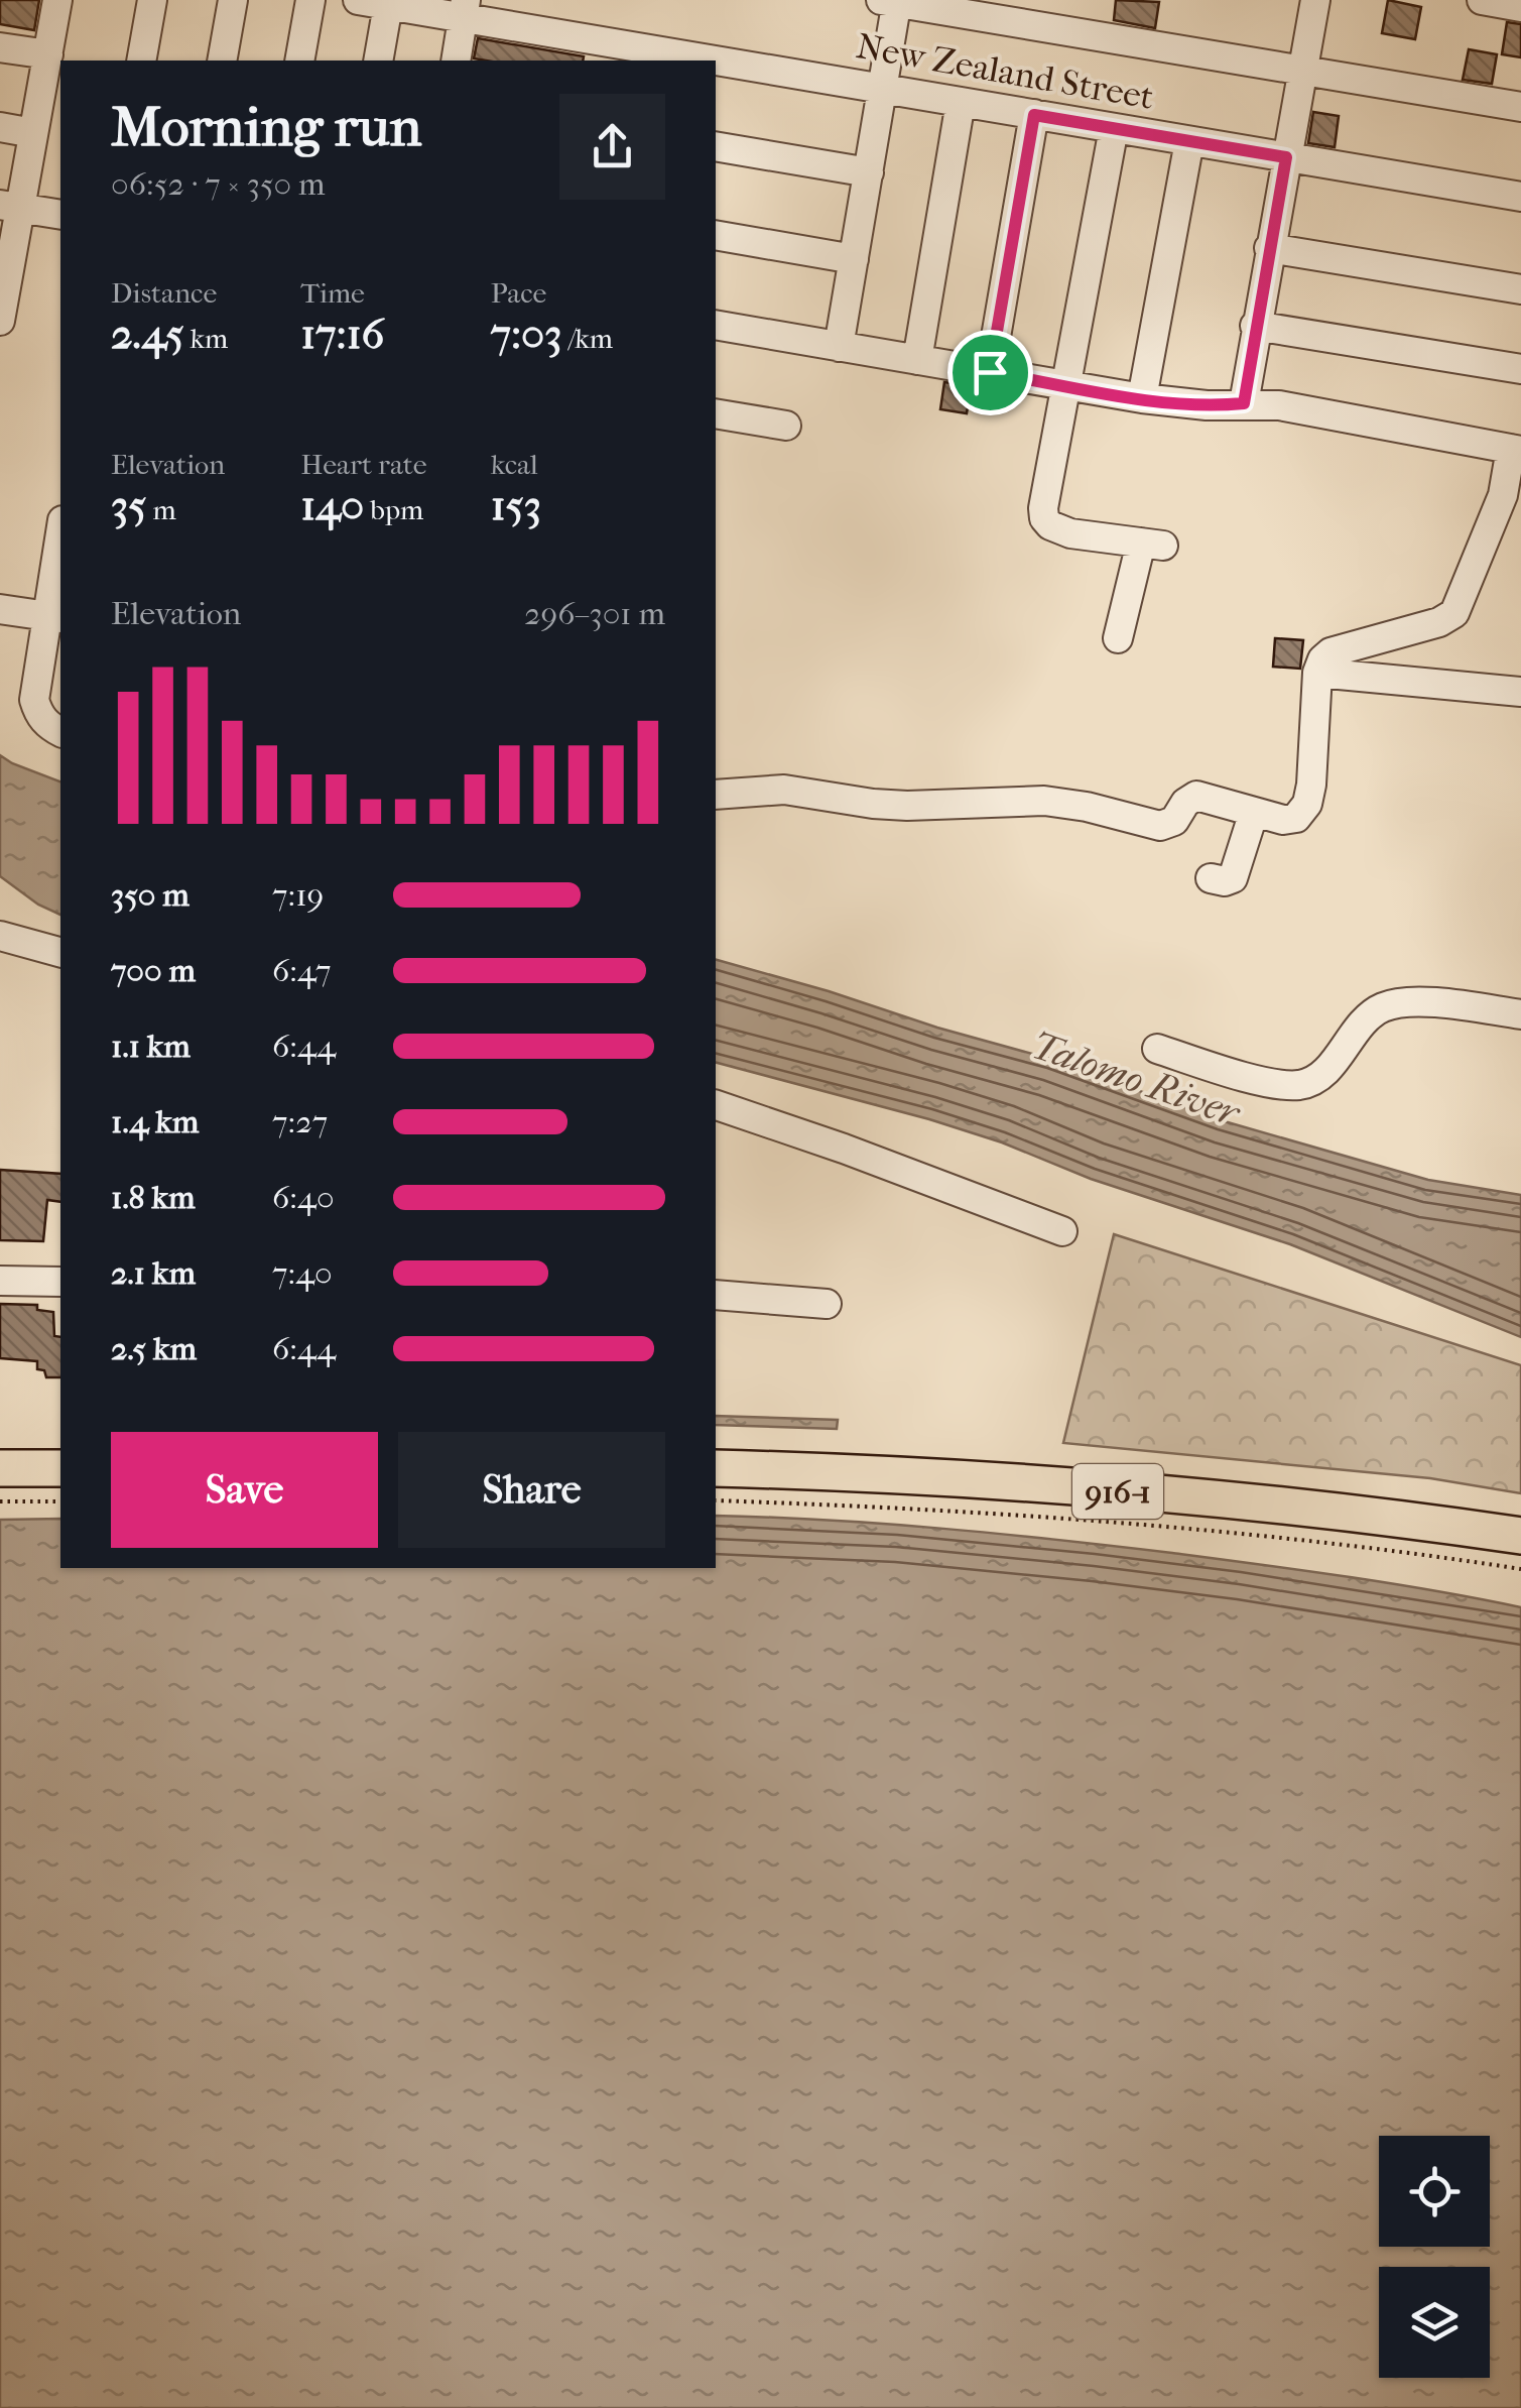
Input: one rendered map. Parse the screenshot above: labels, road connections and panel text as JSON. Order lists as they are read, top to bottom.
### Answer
{
  "streets": {
    "main road": ["916-1"],
    "street": ["New Zealand Street"]
  },
  "water": ["Talomo River"],
  "page": {
    "heading": ["Morning run", "06:52 · 7 × 350 m"],
    "stats": [
      ["Distance", "2.45 km"],
      ["Time", "17:16"],
      ["Pace", "7:03 /km"],
      ["Elevation", "35 m"],
      ["Heart rate", "140 bpm"],
      ["kcal", "153"]
    ],
    "chart": ["Elevation", "296–301 m"],
    "list": [
      {
        "name": "350 m",
        "note": "7:19"
      },
      {
        "name": "700 m",
        "note": "6:47"
      },
      {
        "name": "1.1 km",
        "note": "6:44"
      },
      {
        "name": "1.4 km",
        "note": "7:27"
      },
      {
        "name": "1.8 km",
        "note": "6:40"
      },
      {
        "name": "2.1 km",
        "note": "7:40"
      },
      {
        "name": "2.5 km",
        "note": "6:44"
      }
    ],
    "buttons": ["Save", "Share"]
  }
}
